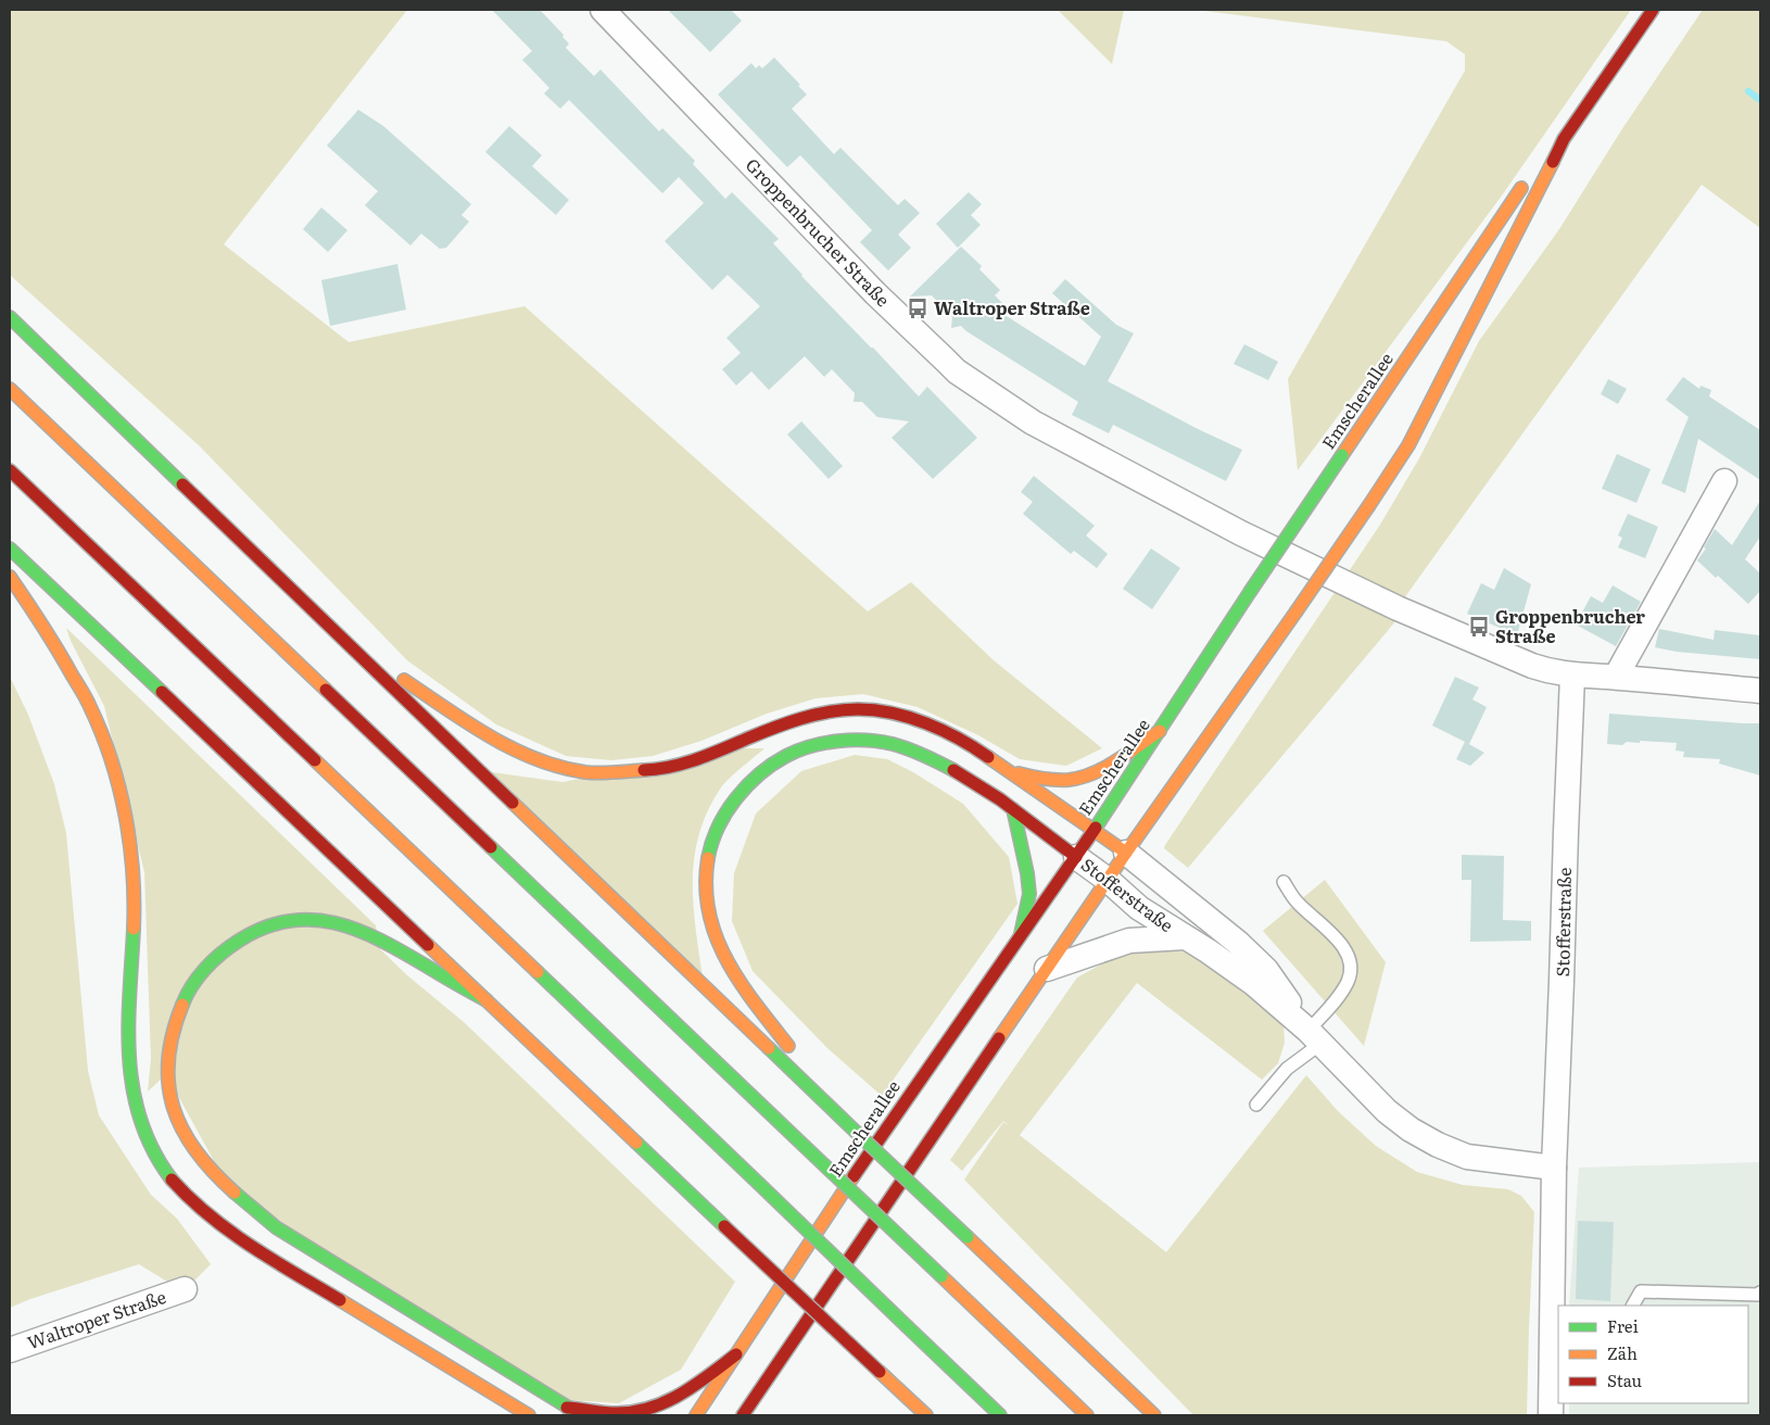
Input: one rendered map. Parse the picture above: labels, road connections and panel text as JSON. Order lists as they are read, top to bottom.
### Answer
{
  "streets": {
    "main road": ["Emscherallee"],
    "street": ["Groppenbrucher Straße", "Stofferstraße", "Waltroper Straße"]
  },
  "crossings": [
    ["Groppenbrucher Straße", "Stofferstraße"],
    ["Emscherallee", "Stofferstraße"]
  ],
  "places": {
    "bus stop": ["Waltroper Straße", "Groppenbrucher Straße"]
  },
  "legend": ["Frei", "Zäh", "Stau"]
}
